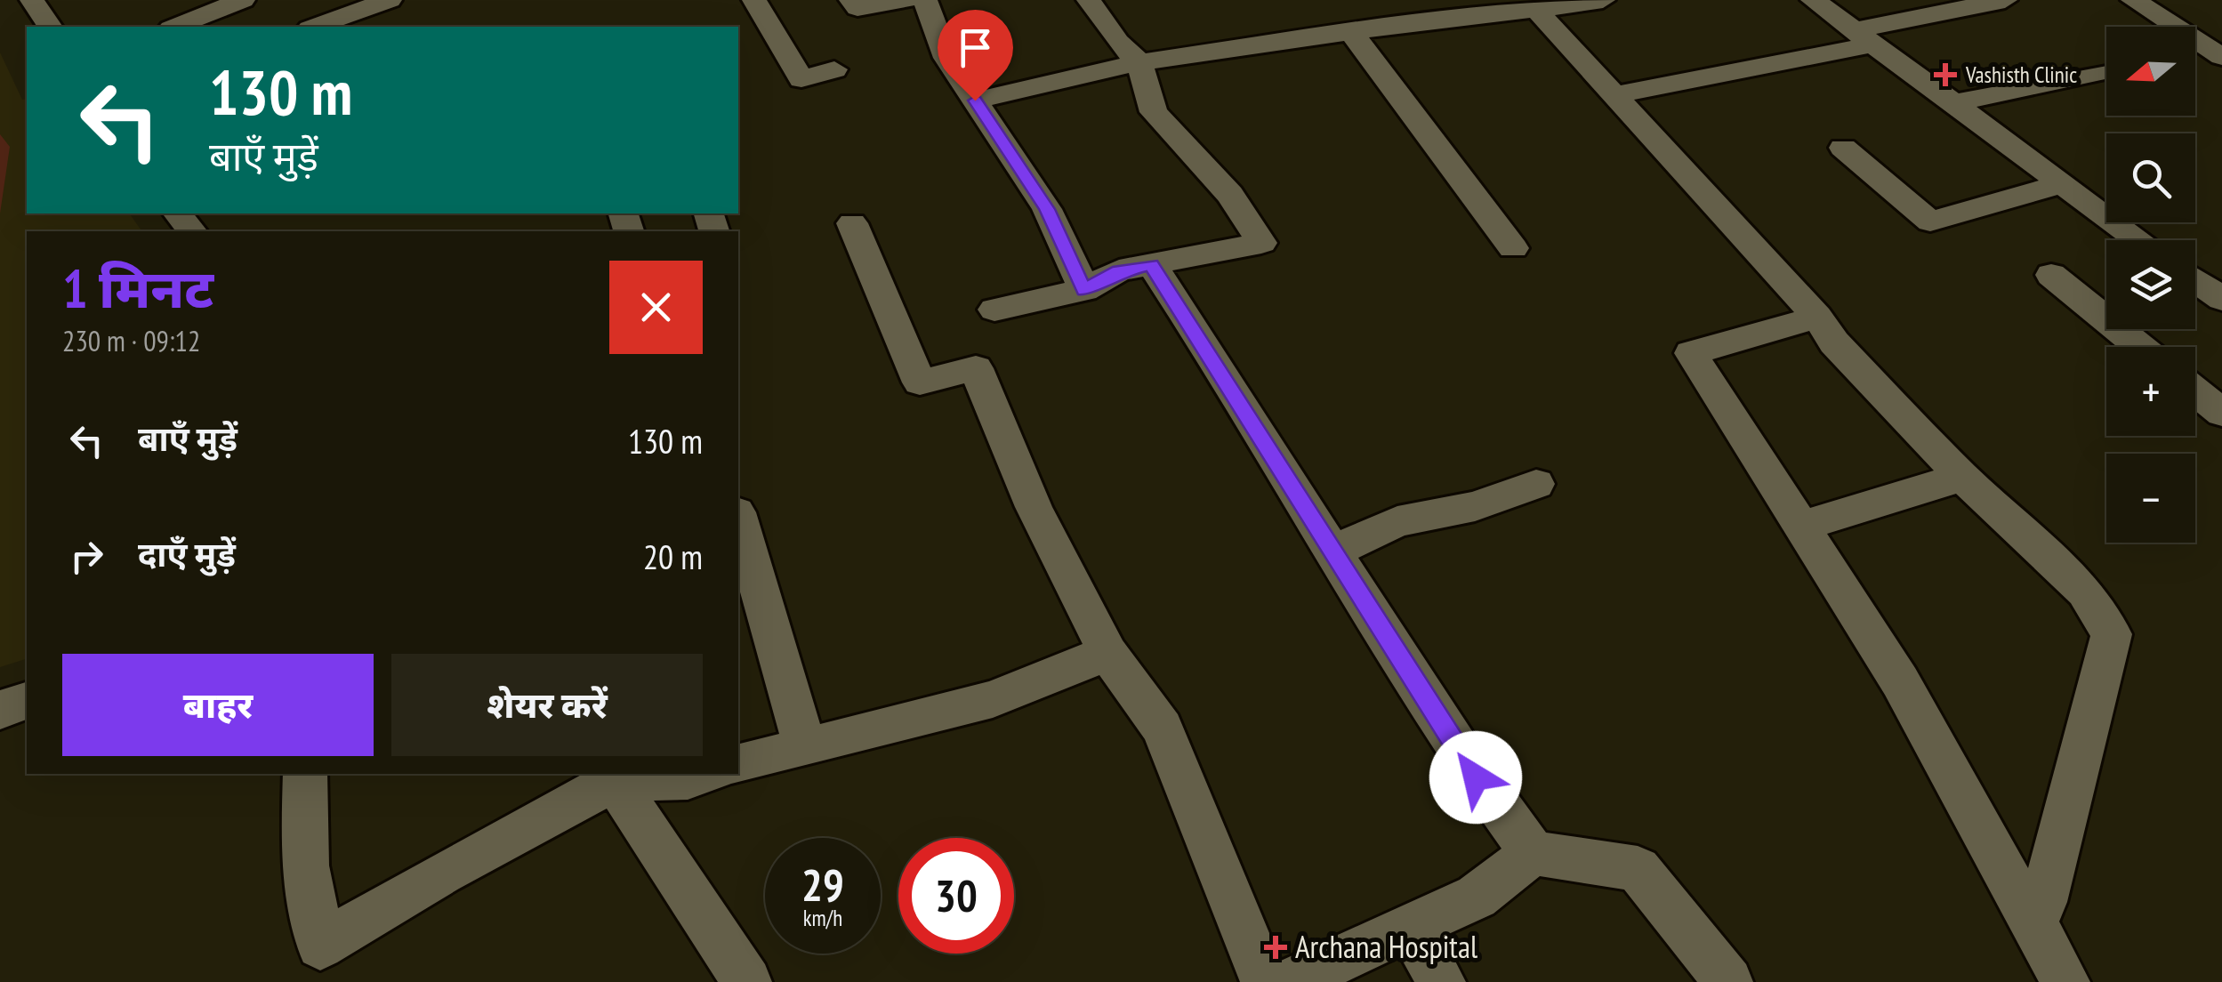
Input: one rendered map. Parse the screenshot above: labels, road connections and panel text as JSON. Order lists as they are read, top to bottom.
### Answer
{
  "places": {
    "health": ["Vashisth Clinic", "Archana Hospital"]
  },
  "north": "left",
  "page": {
    "map_buttons": ["+", "−"],
    "turn": ["130 m", "बाएँ मुड़ें"],
    "heading": ["1 मिनट", "230 m · 09:12"],
    "list": [
      {
        "name": "बाएँ मुड़ें",
        "value": "130 m"
      },
      {
        "name": "दाएँ मुड़ें",
        "value": "20 m"
      }
    ],
    "buttons": ["बाहर", "शेयर करें"],
    "speed": "29 km/h",
    "limit": "30"
  }
}
